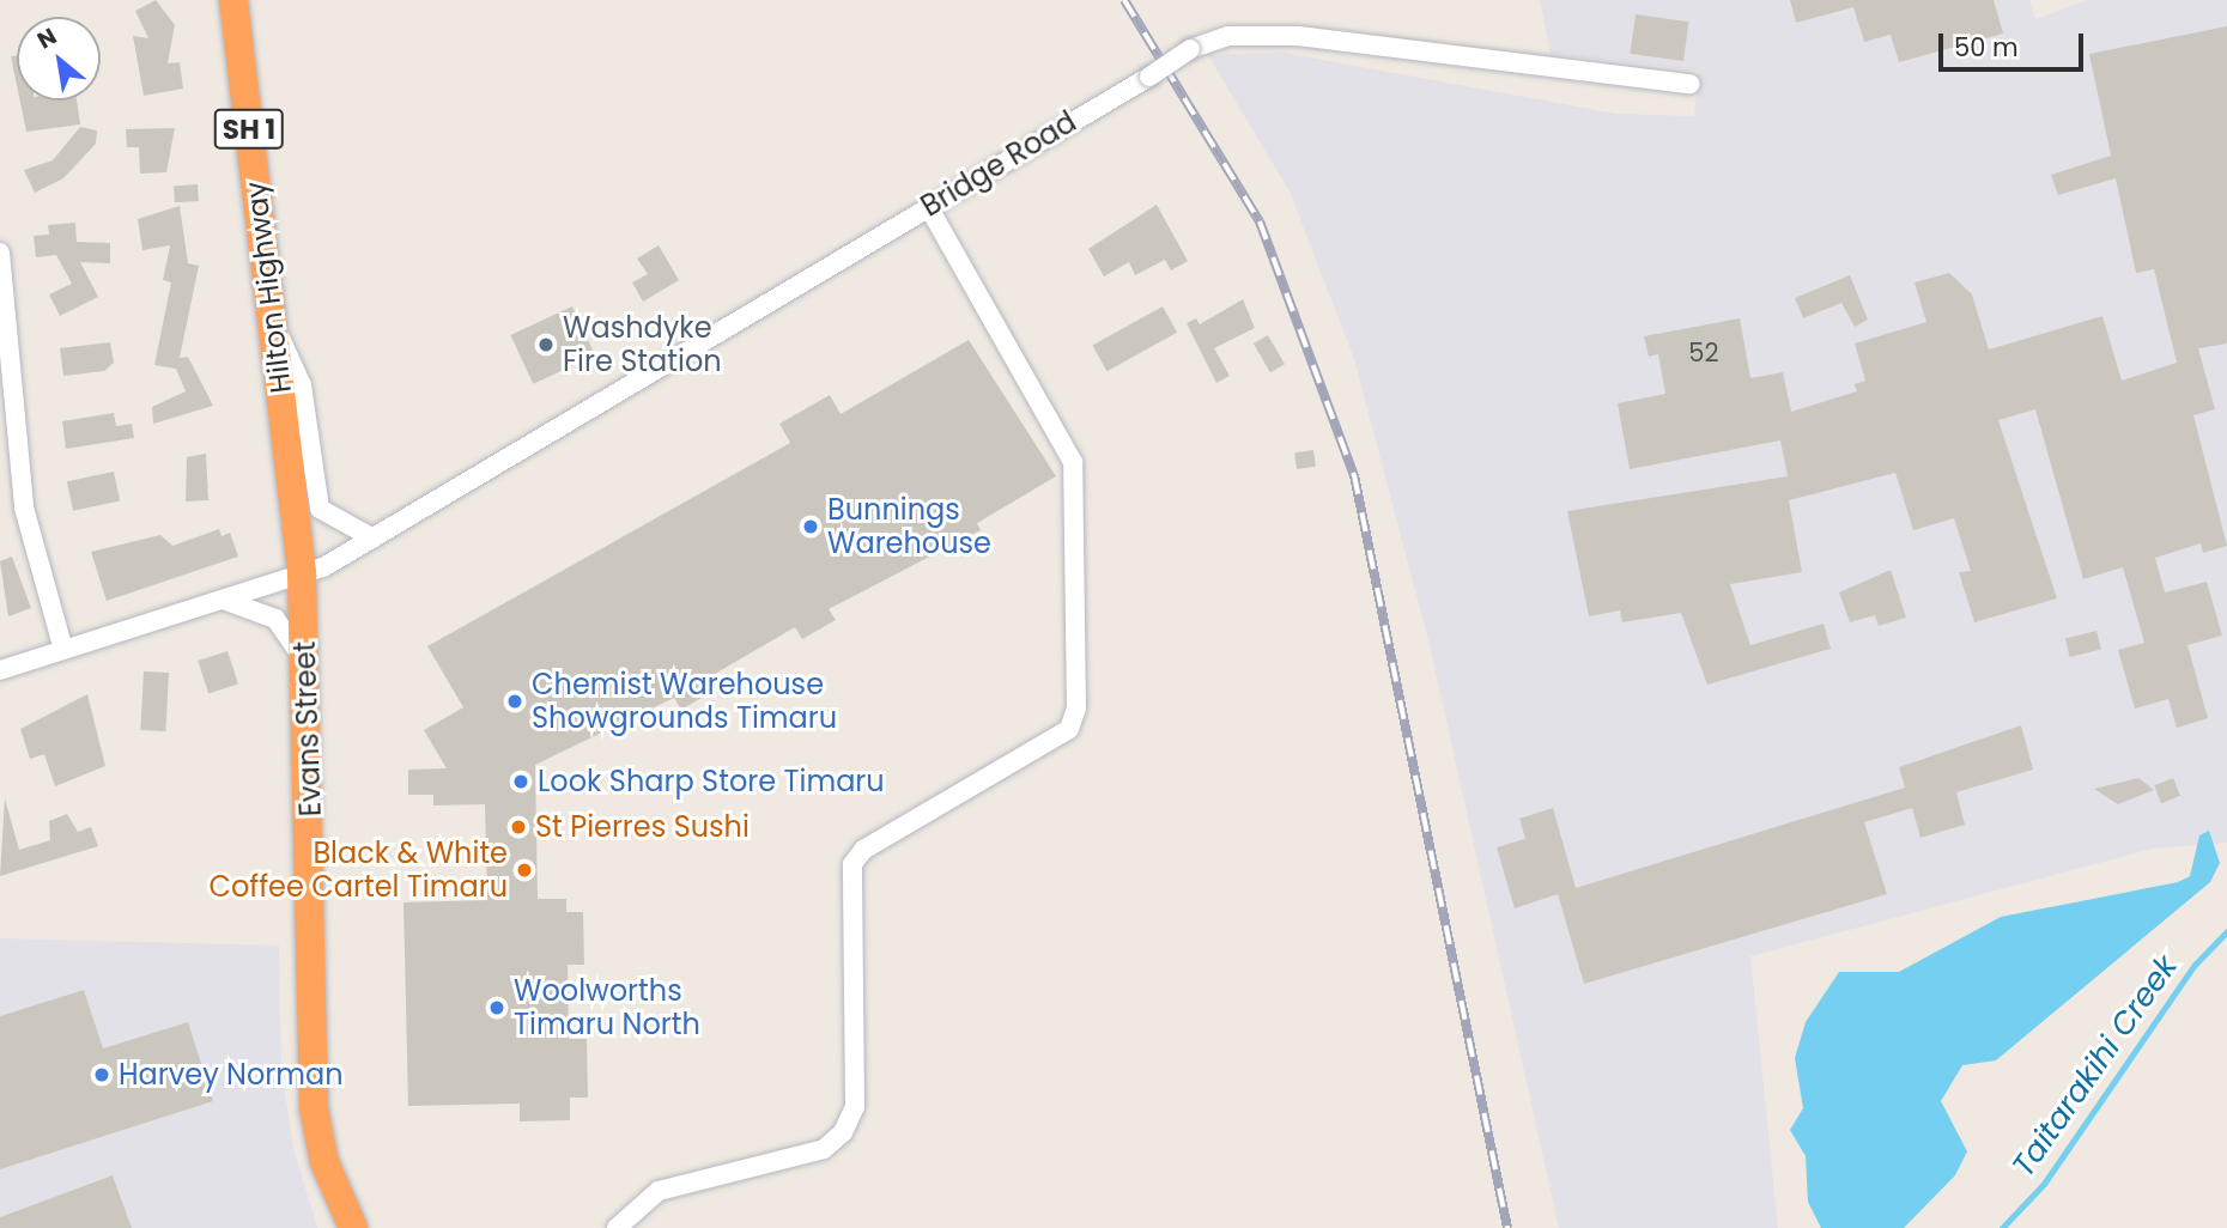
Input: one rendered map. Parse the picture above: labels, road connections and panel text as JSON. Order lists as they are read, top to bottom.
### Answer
{
  "streets": {
    "highway": ["SH 1", "Hilton Highway", "Evans Street"],
    "street": ["Bridge Road"]
  },
  "crossings": [
    ["Bridge Road", "Hilton Highway"],
    ["Bridge Road", "Evans Street"],
    ["Hilton Highway", "Evans Street"]
  ],
  "water": ["Taitarakihi Creek"],
  "places": [
    "Washdyke Fire Station",
    "Bunnings Warehouse",
    "Chemist Warehouse Showgrounds Timaru",
    "Look Sharp Store Timaru",
    "St Pierres Sushi",
    "Black & White Coffee Cartel Timaru",
    "Woolworths Timaru North",
    "Harvey Norman"
  ],
  "house_numbers": ["52"],
  "scale_bar": "50 m",
  "north": "top left"
}
